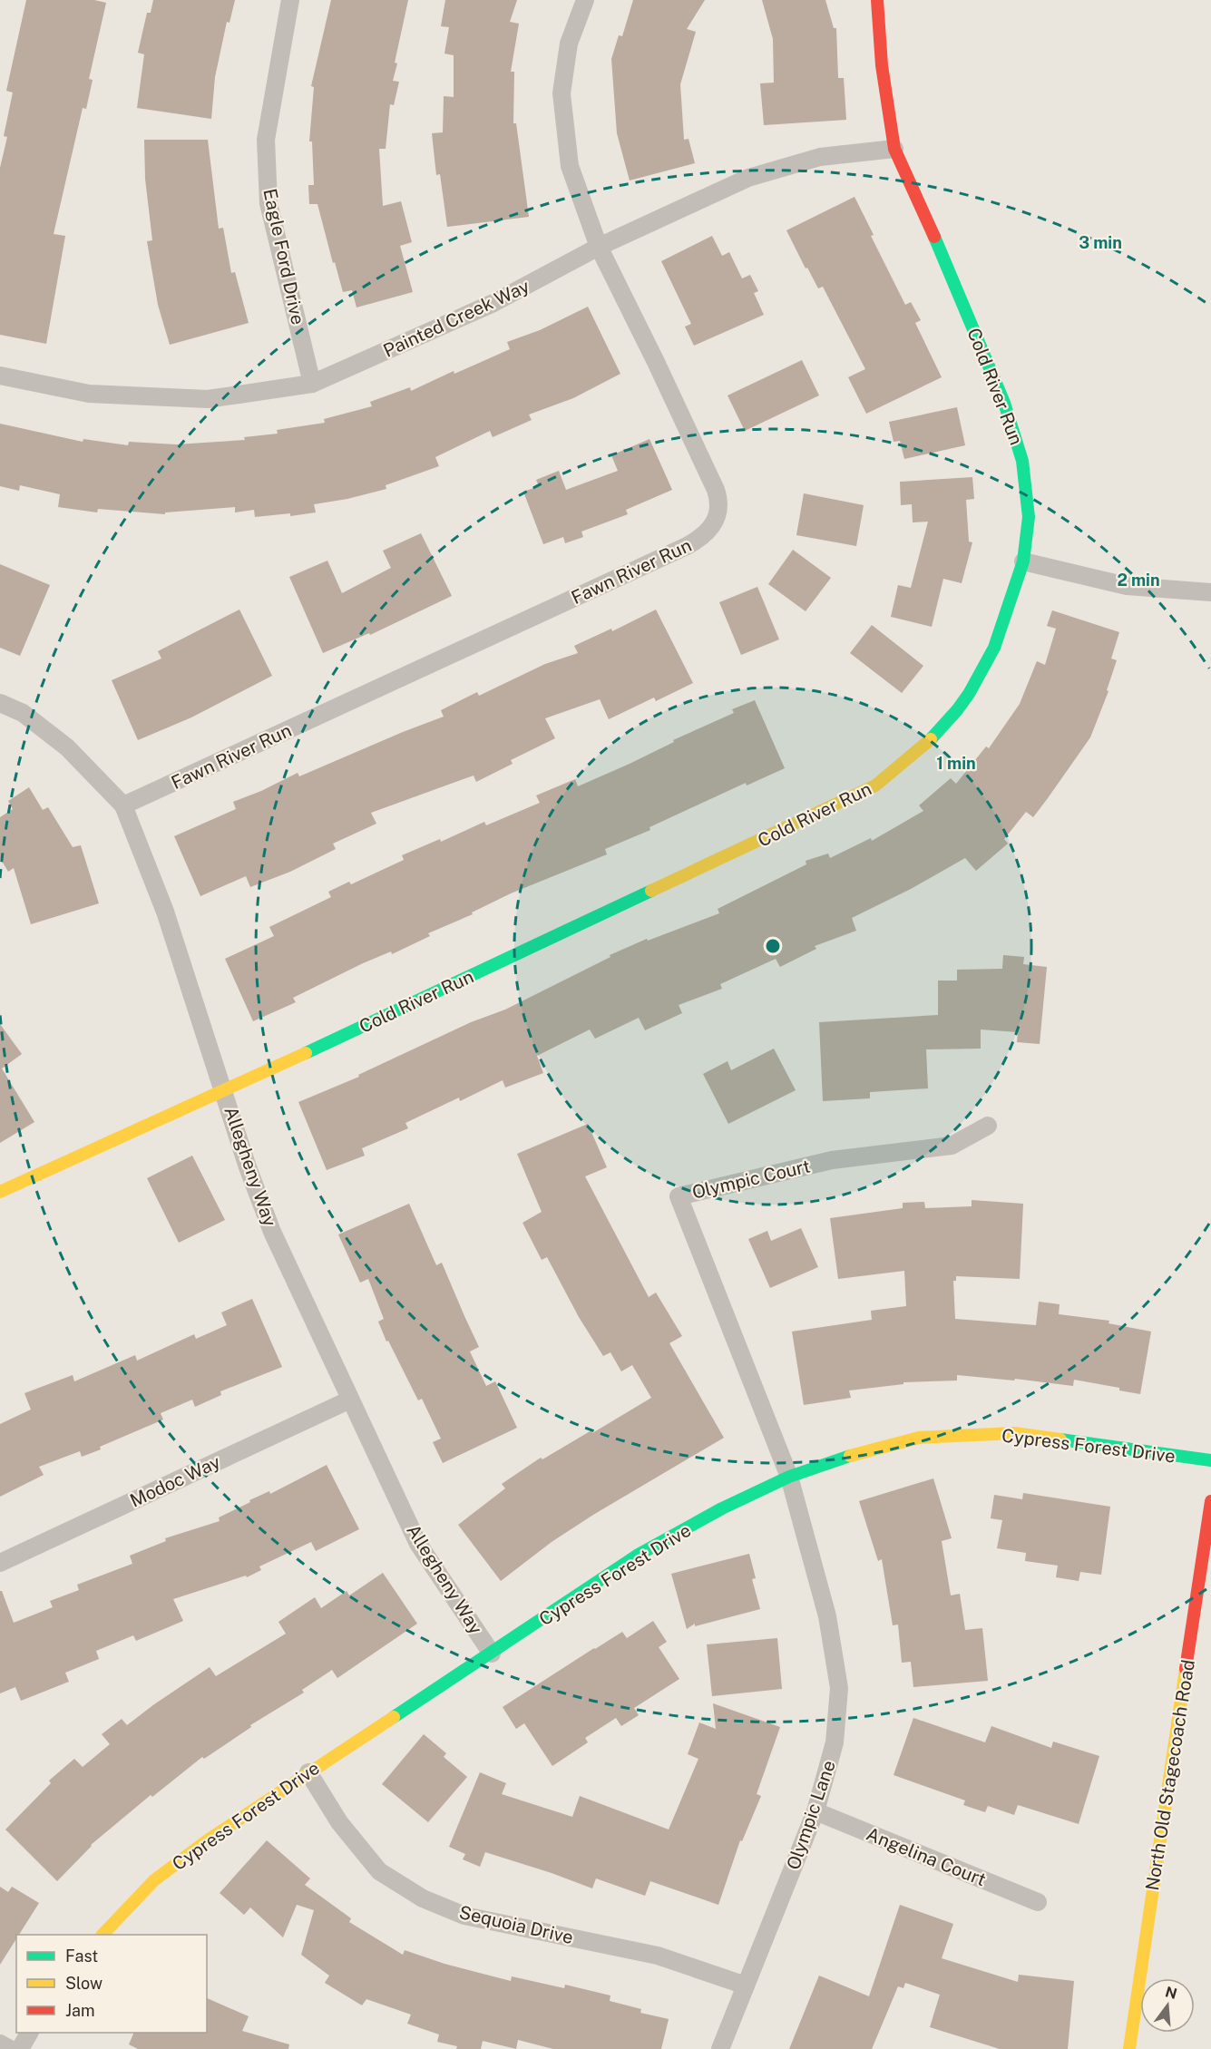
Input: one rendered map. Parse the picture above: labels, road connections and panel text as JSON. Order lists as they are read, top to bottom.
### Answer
{
  "streets": {
    "street": [
      "Eagle Ford Drive",
      "Painted Creek Way",
      "Cold River Run",
      "Fawn River Run",
      "Allegheny Way",
      "Olympic Court",
      "Cypress Forest Drive",
      "Modoc Way",
      "North Old Stagecoach Road",
      "Olympic Lane",
      "Angelina Court",
      "Sequoia Drive"
    ]
  },
  "crossings": [
    ["Eagle Ford Drive", "Painted Creek Way"],
    ["Painted Creek Way", "Cold River Run"],
    ["Painted Creek Way", "Fawn River Run"],
    ["Cold River Run", "Allegheny Way"],
    ["Fawn River Run", "Allegheny Way"],
    ["Allegheny Way", "Cypress Forest Drive"],
    ["Allegheny Way", "Modoc Way"],
    ["Olympic Court", "Cypress Forest Drive"],
    ["Olympic Court", "Olympic Lane"],
    ["Cypress Forest Drive", "Olympic Lane"],
    ["Cypress Forest Drive", "Sequoia Drive"],
    ["Olympic Lane", "Angelina Court"],
    ["Olympic Lane", "Sequoia Drive"]
  ],
  "legend": ["Fast", "Slow", "Jam"],
  "north": "top",
  "rings": ["3 min", "2 min", "1 min"]
}
